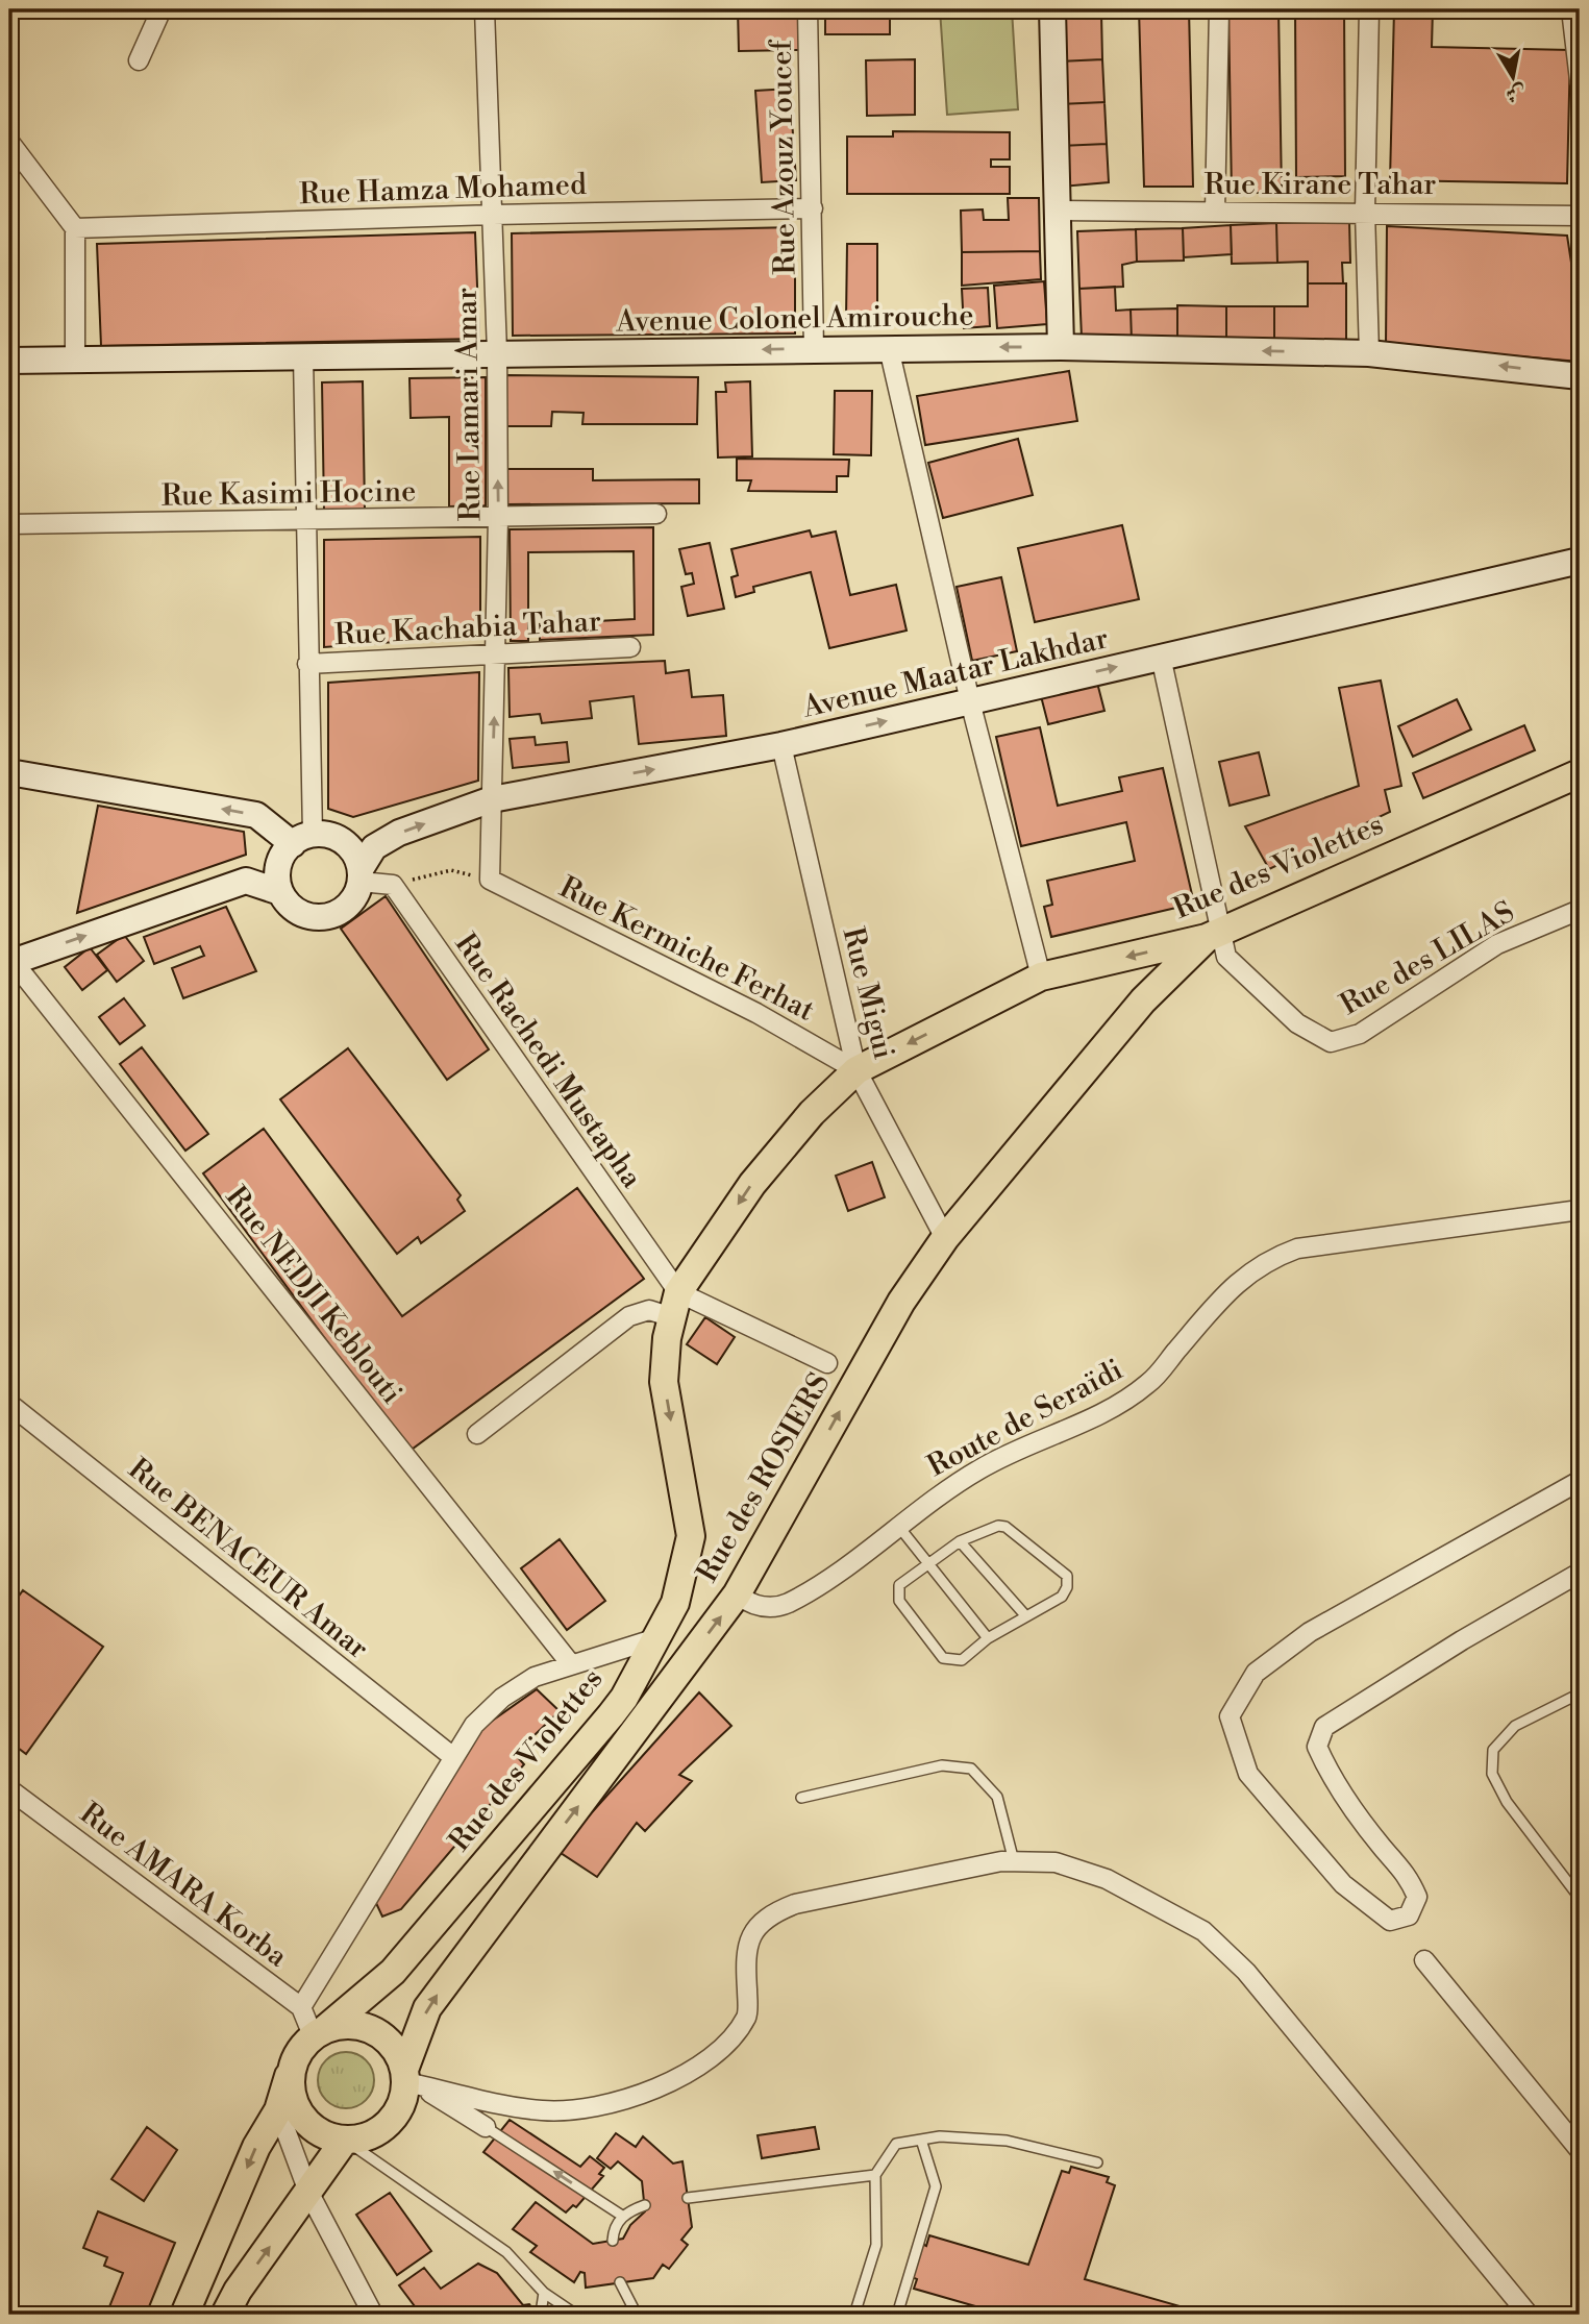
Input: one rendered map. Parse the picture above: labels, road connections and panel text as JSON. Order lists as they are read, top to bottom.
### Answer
{
  "streets": {
    "main road": [
      "Avenue Colonel Amirouche",
      "Avenue Maatar Lakhdar",
      "Rue des Violettes",
      "Rue des ROSIERS"
    ],
    "street": [
      "Rue Azouz Youcef",
      "Rue Kirane Tahar",
      "Rue Hamza Mohamed",
      "Rue Lamari Amar",
      "Rue Kasimi Hocine",
      "Rue Kachabia Tahar",
      "Rue Kermiche Ferhat",
      "Rue des LILAS",
      "Rue Migui",
      "Rue Rachedi Mustapha",
      "Rue NEDJI Keblouti",
      "Route de Seraïdi",
      "Rue BENACEUR Amar",
      "Rue AMARA Korba"
    ]
  },
  "crossings": [
    ["Rue Azouz Youcef", "Rue Hamza Mohamed"],
    ["Rue Azouz Youcef", "Avenue Colonel Amirouche"],
    ["Rue Hamza Mohamed", "Rue Lamari Amar"],
    ["Avenue Colonel Amirouche", "Rue Lamari Amar"],
    ["Rue Lamari Amar", "Rue Kasimi Hocine"],
    ["Rue Lamari Amar", "Rue Kachabia Tahar"],
    ["Rue Lamari Amar", "Avenue Maatar Lakhdar"],
    ["Rue Lamari Amar", "Rue Kermiche Ferhat"],
    ["Avenue Maatar Lakhdar", "Rue des LILAS"],
    ["Avenue Maatar Lakhdar", "Rue Migui"],
    ["Rue des Violettes", "Rue Kermiche Ferhat"],
    ["Rue des Violettes", "Rue des LILAS"],
    ["Rue des Violettes", "Rue Migui"],
    ["Rue des Violettes", "Rue Rachedi Mustapha"],
    ["Rue des Violettes", "Rue des ROSIERS"],
    ["Rue des Violettes", "Rue AMARA Korba"],
    ["Rue Kermiche Ferhat", "Rue Migui"],
    ["Rue des LILAS", "Rue des ROSIERS"],
    ["Rue Migui", "Rue des ROSIERS"],
    ["Route de Seraïdi", "Rue des ROSIERS"],
    ["Rue des ROSIERS", "Rue AMARA Korba"]
  ],
  "one_way": [
    "Avenue Colonel Amirouche",
    "Rue Lamari Amar",
    "Avenue Maatar Lakhdar",
    "Rue des Violettes",
    "Rue des ROSIERS"
  ],
  "north": "bottom"
}
